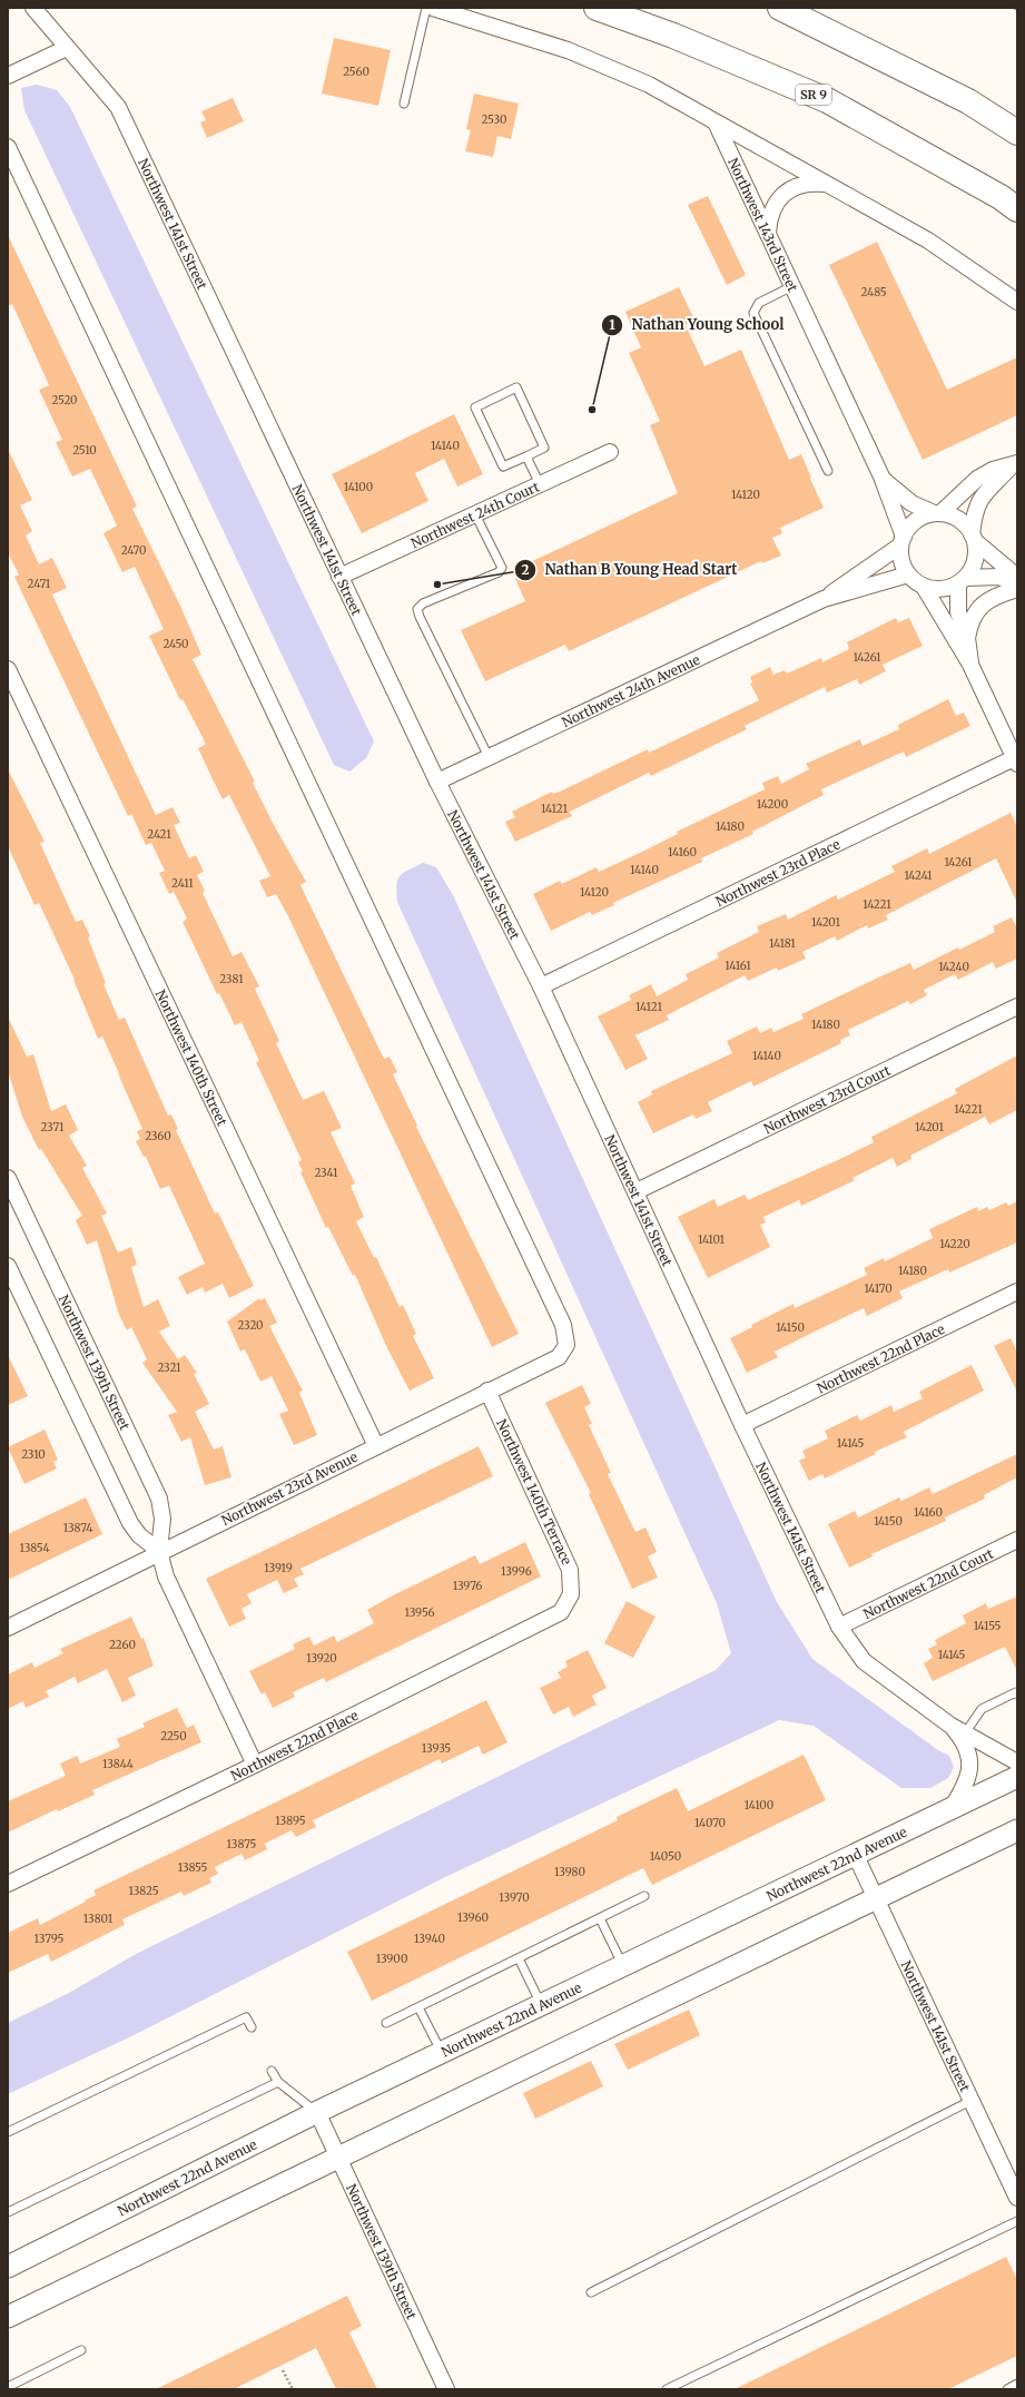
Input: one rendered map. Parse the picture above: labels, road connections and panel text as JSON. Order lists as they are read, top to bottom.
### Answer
{
  "streets": {
    "main road": ["SR 9", "Northwest 22nd Avenue"],
    "street": [
      "Northwest 141st Street",
      "Northwest 143rd Street",
      "Northwest 24th Court",
      "Northwest 24th Avenue",
      "Northwest 23rd Place",
      "Northwest 140th Street",
      "Northwest 23rd Court",
      "Northwest 22nd Place",
      "Northwest 139th Street",
      "Northwest 23rd Avenue",
      "Northwest 140th Terrace",
      "Northwest 22nd Court"
    ]
  },
  "crossings": [
    ["Northwest 141st Street", "Northwest 24th Court"],
    ["Northwest 141st Street", "Northwest 24th Avenue"],
    ["Northwest 141st Street", "Northwest 23rd Place"],
    ["Northwest 141st Street", "Northwest 23rd Court"],
    ["Northwest 141st Street", "Northwest 22nd Place"],
    ["Northwest 141st Street", "Northwest 22nd Court"],
    ["Northwest 141st Street", "Northwest 22nd Avenue"],
    ["Northwest 143rd Street", "Northwest 24th Avenue"],
    ["Northwest 140th Street", "Northwest 23rd Avenue"],
    ["Northwest 22nd Place", "Northwest 139th Street"],
    ["Northwest 22nd Place", "Northwest 140th Terrace"],
    ["Northwest 139th Street", "Northwest 23rd Avenue"],
    ["Northwest 139th Street", "Northwest 22nd Avenue"],
    ["Northwest 23rd Avenue", "Northwest 140th Terrace"]
  ],
  "places": ["Nathan Young School", "Nathan B Young Head Start"],
  "house_numbers": [
    "2560",
    "2530",
    "2485",
    "2520",
    "14140",
    "2510",
    "14100",
    "14120",
    "2470",
    "2471",
    "2450",
    "14261",
    "14200",
    "14121",
    "14180",
    "2421",
    "14160",
    "14261",
    "14140",
    "14241",
    "2411",
    "14120",
    "14221",
    "14201",
    "14181",
    "14161",
    "14240",
    "2381",
    "14121",
    "14180",
    "14140",
    "14221",
    "2371",
    "14201",
    "2360",
    "2341",
    "14101",
    "14220",
    "14180",
    "14170",
    "2320",
    "14150",
    "2321",
    "14145",
    "2310",
    "14160",
    "14150",
    "13874",
    "13854",
    "13919",
    "13996",
    "13976",
    "13956",
    "14155",
    "2260",
    "14145",
    "13920",
    "2250",
    "13935",
    "13844",
    "14100",
    "13895",
    "14070",
    "13875",
    "14050",
    "13855",
    "13980",
    "13825",
    "13970",
    "13960",
    "13801",
    "13795",
    "13940",
    "13900"
  ]
}
